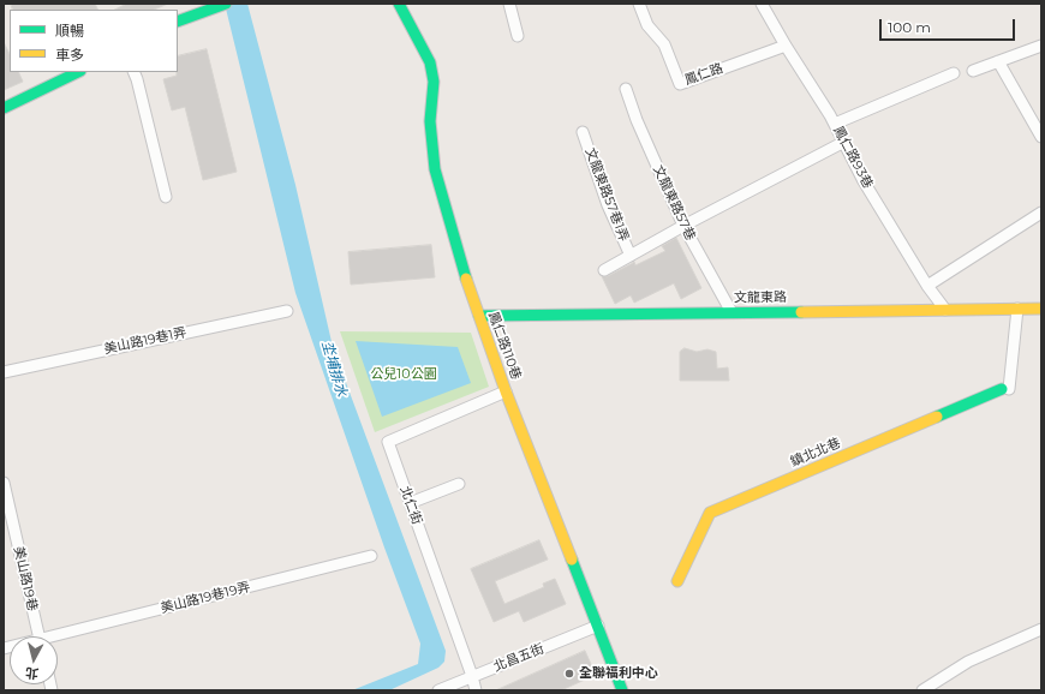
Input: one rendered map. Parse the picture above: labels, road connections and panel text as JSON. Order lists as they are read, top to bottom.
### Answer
{
  "streets": {
    "street": [
      "鳳仁路",
      "鳳仁路93巷",
      "文龍東路57巷1弄",
      "文龍東路57巷",
      "文龍東路",
      "美山路19巷1弄",
      "鳳仁路110巷",
      "鎮北北巷",
      "北仁街",
      "美山路19巷",
      "美山路19巷19弄",
      "北昌五街"
    ]
  },
  "crossings": [
    ["鳳仁路", "鳳仁路93巷"],
    ["鳳仁路93巷", "文龍東路"],
    ["文龍東路57巷", "文龍東路"],
    ["文龍東路", "鳳仁路110巷"],
    ["文龍東路", "鎮北北巷"],
    ["鳳仁路110巷", "北仁街"],
    ["鳳仁路110巷", "北昌五街"],
    ["北仁街", "北昌五街"]
  ],
  "water": ["坔埔排水"],
  "parks": ["公兒10公園"],
  "places": ["全聯福利中心"],
  "legend": ["順暢", "車多"],
  "scale_bar": "100 m",
  "north": "bottom"
}
